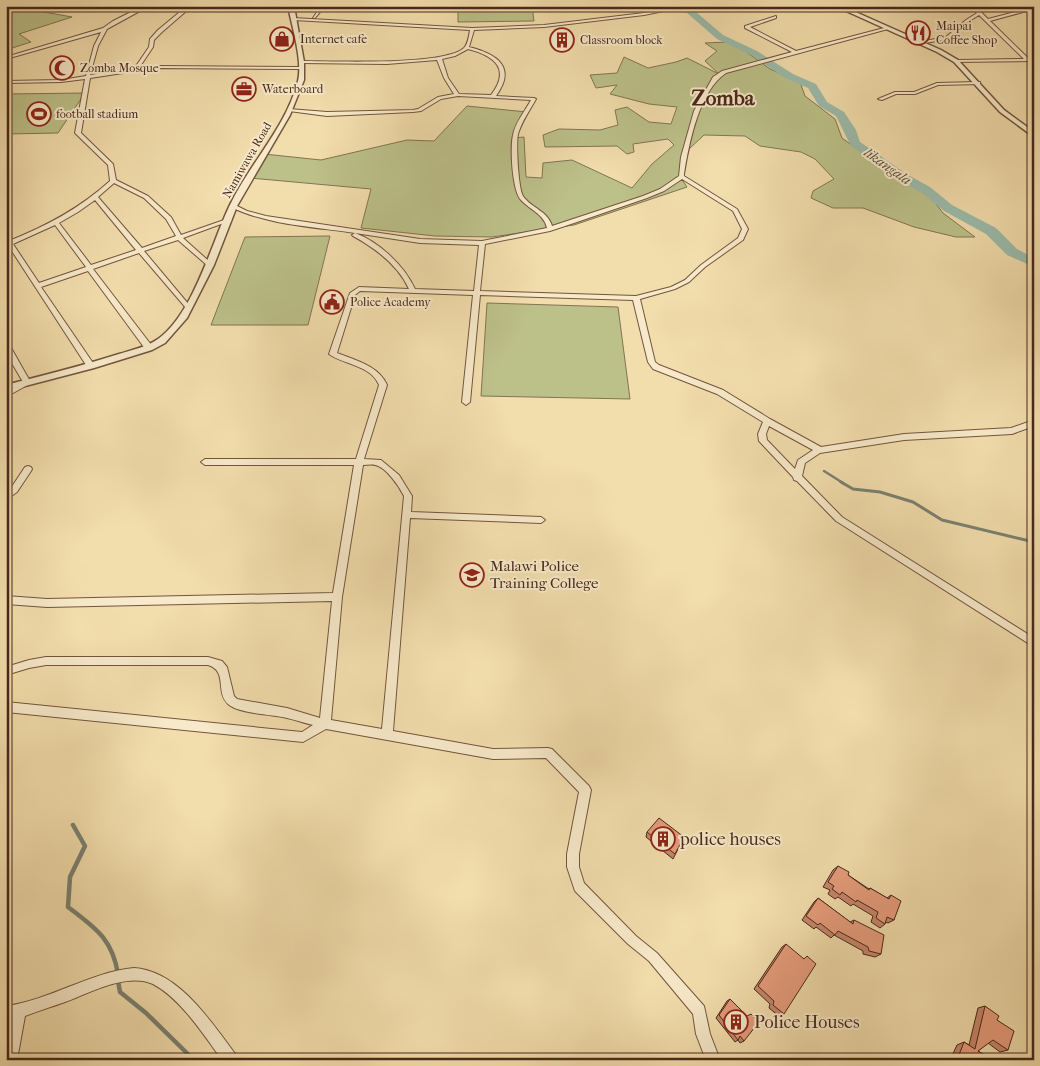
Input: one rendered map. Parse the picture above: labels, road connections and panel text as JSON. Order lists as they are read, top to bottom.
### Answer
{
  "streets": {
    "street": ["Namiwawa Road"]
  },
  "districts": ["Zomba"],
  "water": ["likangala"],
  "places": {
    "restaurant": ["Maipai Coffee Shop"],
    "shop": ["Internet cafe"],
    "building": ["Classroom block", "police houses", "Police Houses"],
    "mosque": ["Zomba Mosque"],
    "office": ["Waterboard"],
    "sports": ["football stadium"],
    "public building": ["Police Academy"],
    "school or university": ["Malawi Police Training College"]
  }
}
